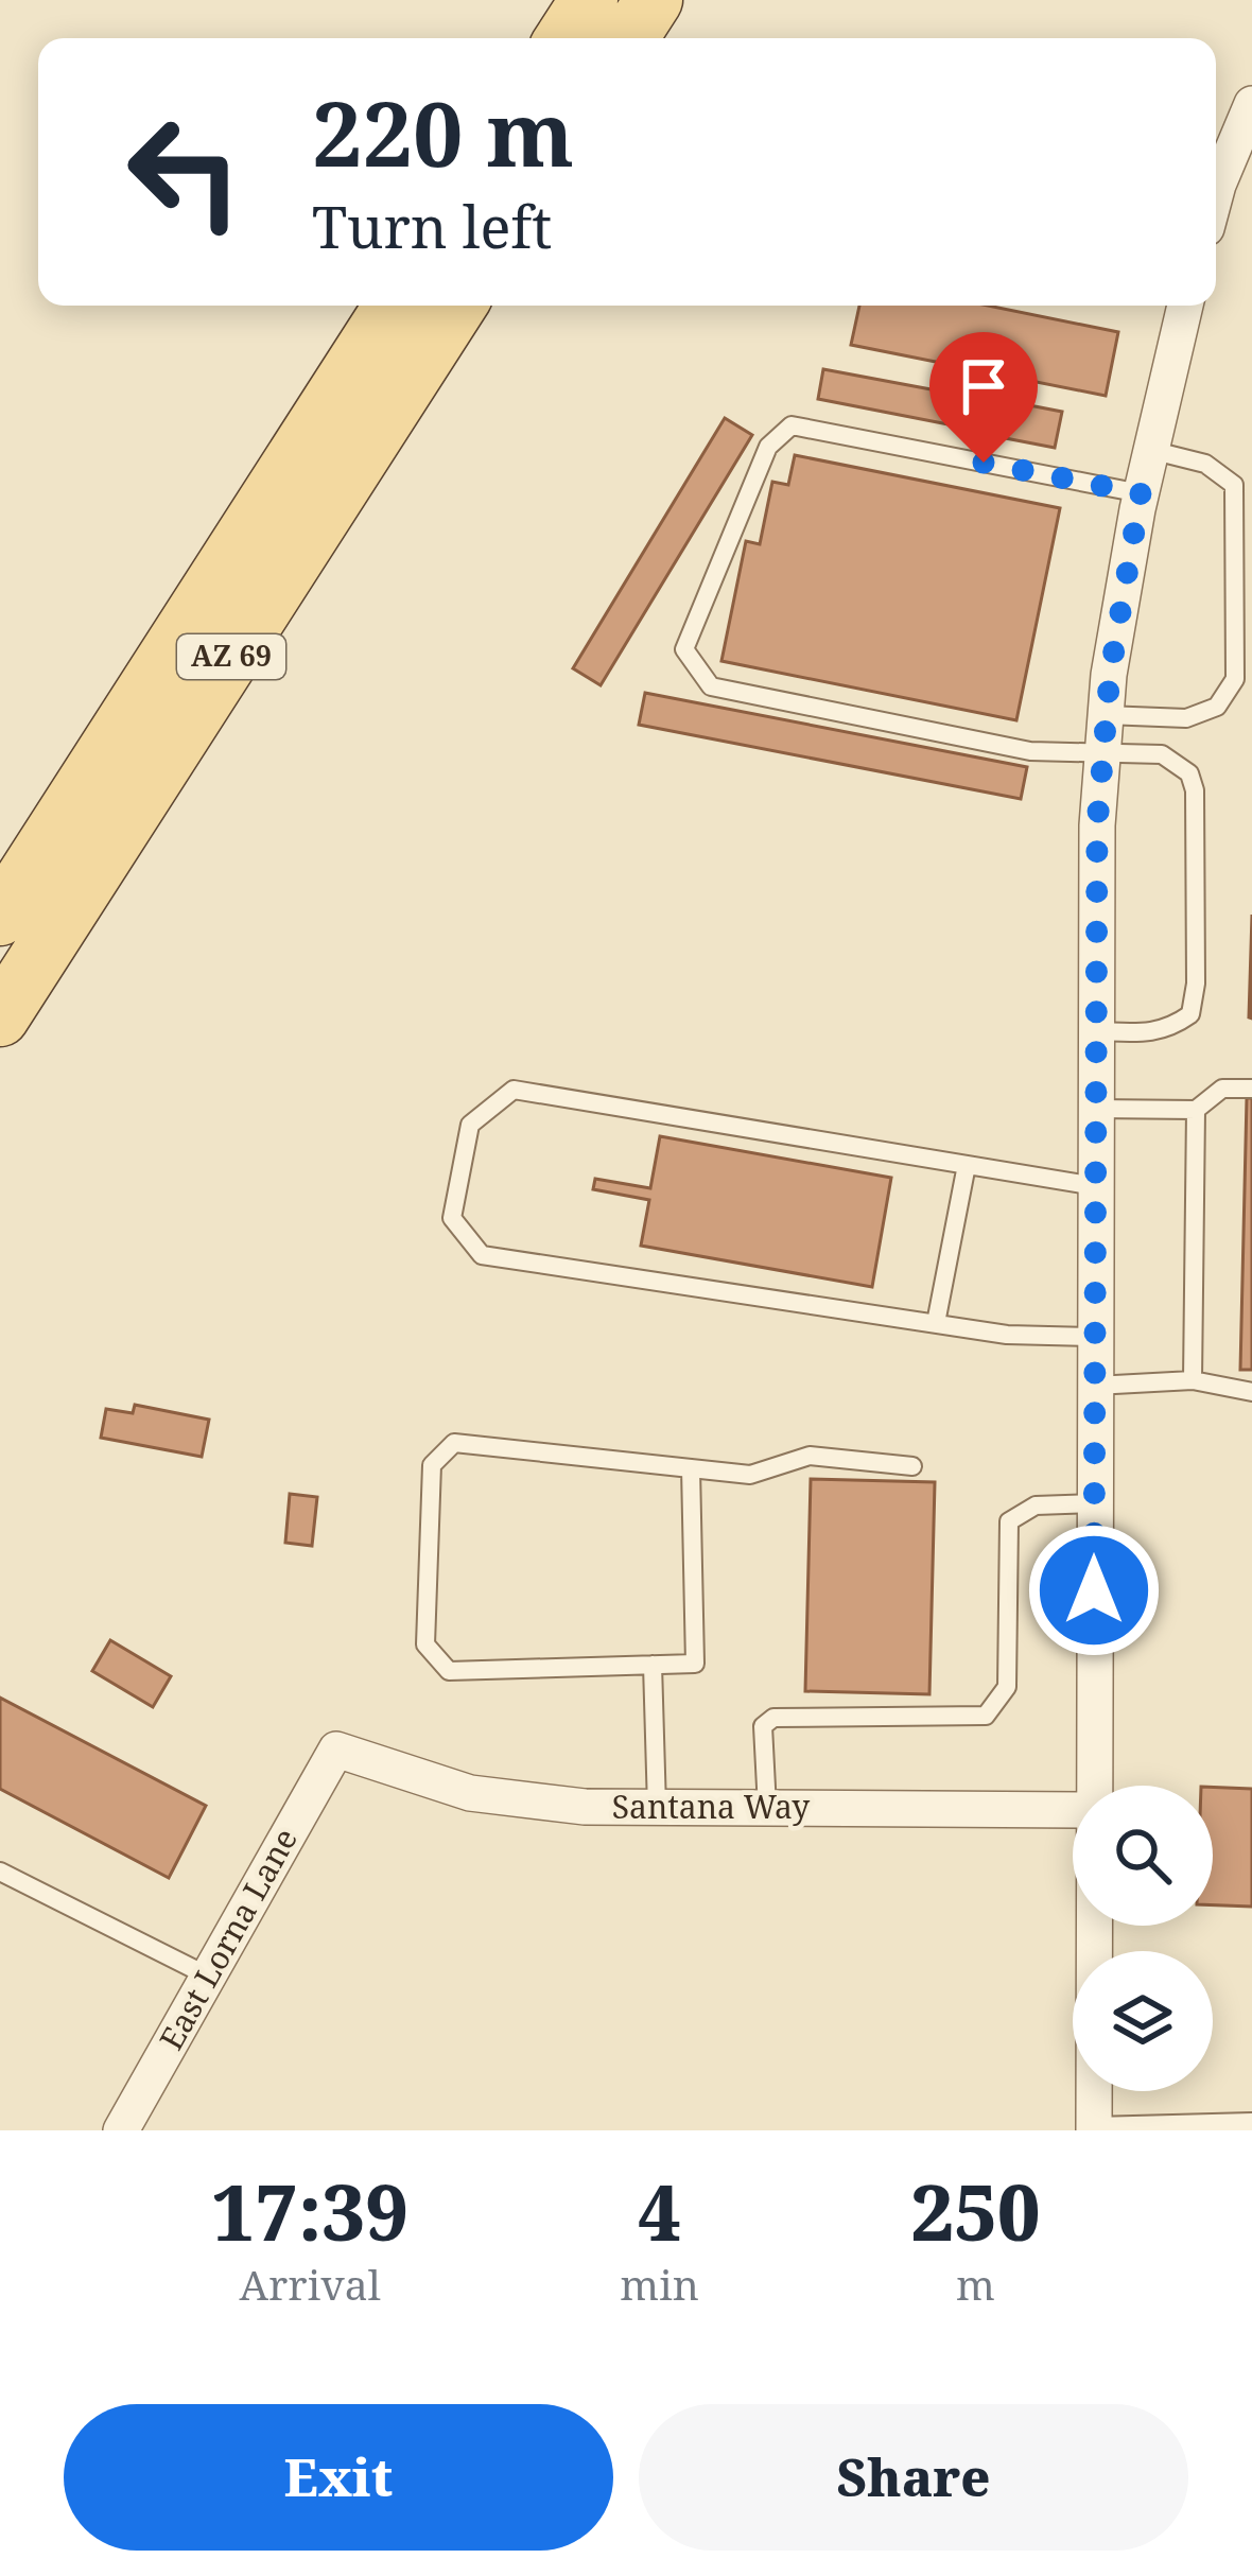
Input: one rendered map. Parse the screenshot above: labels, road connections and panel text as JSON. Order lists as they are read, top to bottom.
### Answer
{
  "streets": {
    "main road": ["AZ 69"],
    "street": ["Santana Way", "East Lorna Lane"]
  },
  "crossings": [
    ["Santana Way", "East Lorna Lane"]
  ],
  "page": {
    "turn": ["220 m", "Turn left"],
    "eta": [
      "17:39",
      "Arrival",
      "4",
      "min",
      "250",
      "m"
    ],
    "buttons": ["Exit", "Share"]
  }
}
